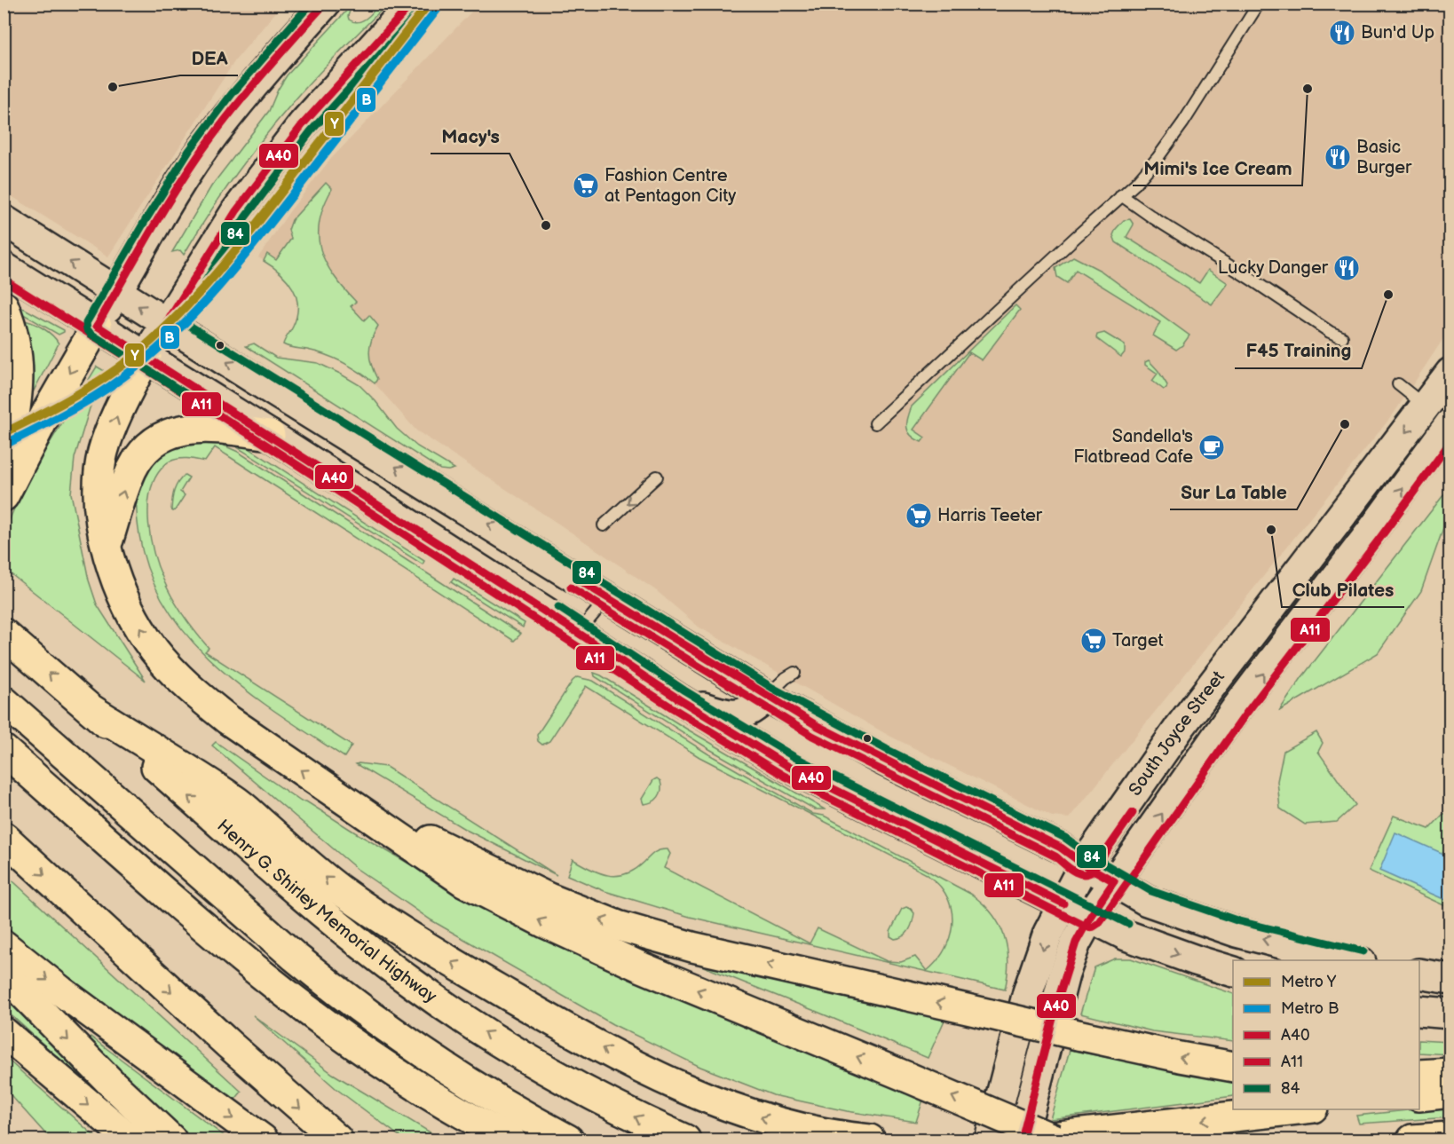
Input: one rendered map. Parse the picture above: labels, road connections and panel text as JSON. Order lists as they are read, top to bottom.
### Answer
{
  "streets": {
    "highway": ["Henry G. Shirley Memorial Highway"],
    "main road": ["South Joyce Street"]
  },
  "places": {
    "restaurant": ["Bun'd Up", "Basic Burger", "Lucky Danger"],
    "other": [
      "DEA",
      "Mimi's Ice Cream",
      "Macy's",
      "F45 Training",
      "Sur La Table",
      "Club Pilates"
    ],
    "supermarket": ["Fashion Centre at Pentagon City", "Harris Teeter", "Target"],
    "cafe": ["Sandella's Flatbread Cafe"]
  },
  "lines": [
    "metro line Y",
    "transit line A40",
    "transit line 84",
    "metro line B",
    "transit line A11"
  ],
  "legend": [
    "Metro Y",
    "Metro B",
    "A40",
    "A11",
    "84"
  ]
}
